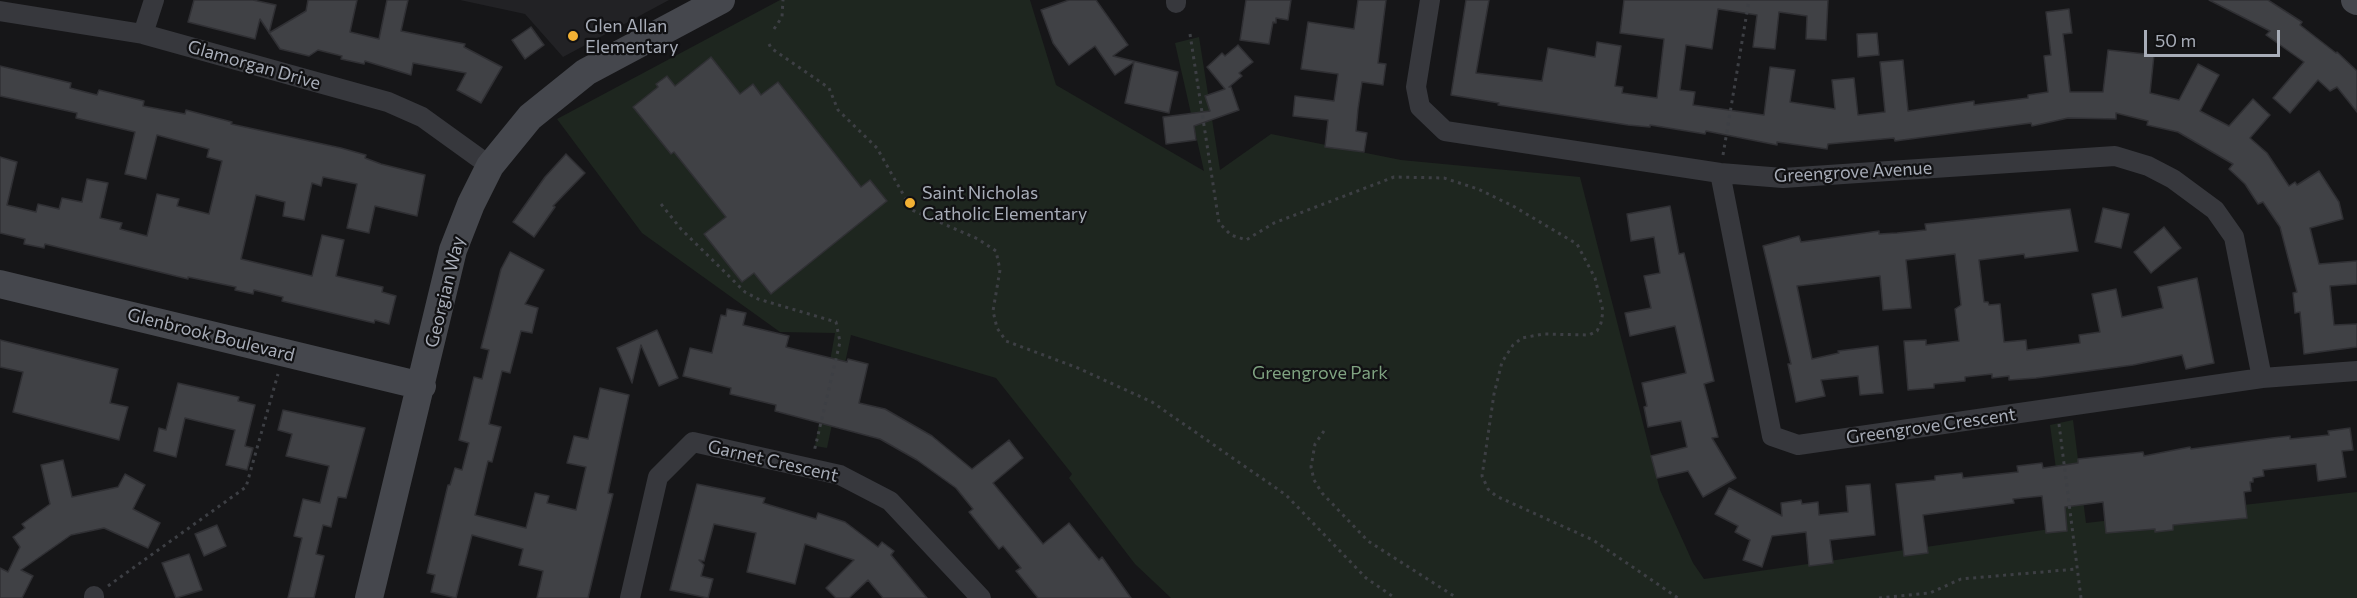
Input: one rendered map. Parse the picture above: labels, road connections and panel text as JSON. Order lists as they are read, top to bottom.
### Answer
{
  "streets": {
    "street": [
      "Glamorgan Drive",
      "Greengrove Avenue",
      "Georgian Way",
      "Glenbrook Boulevard",
      "Greengrove Crescent",
      "Garnet Crescent"
    ]
  },
  "crossings": [
    ["Glamorgan Drive", "Georgian Way"],
    ["Greengrove Avenue", "Greengrove Crescent"],
    ["Georgian Way", "Glenbrook Boulevard"]
  ],
  "parks": ["Greengrove Park"],
  "places": ["Glen Allan Elementary", "Saint Nicholas Catholic Elementary"],
  "scale_bar": "50 m"
}
